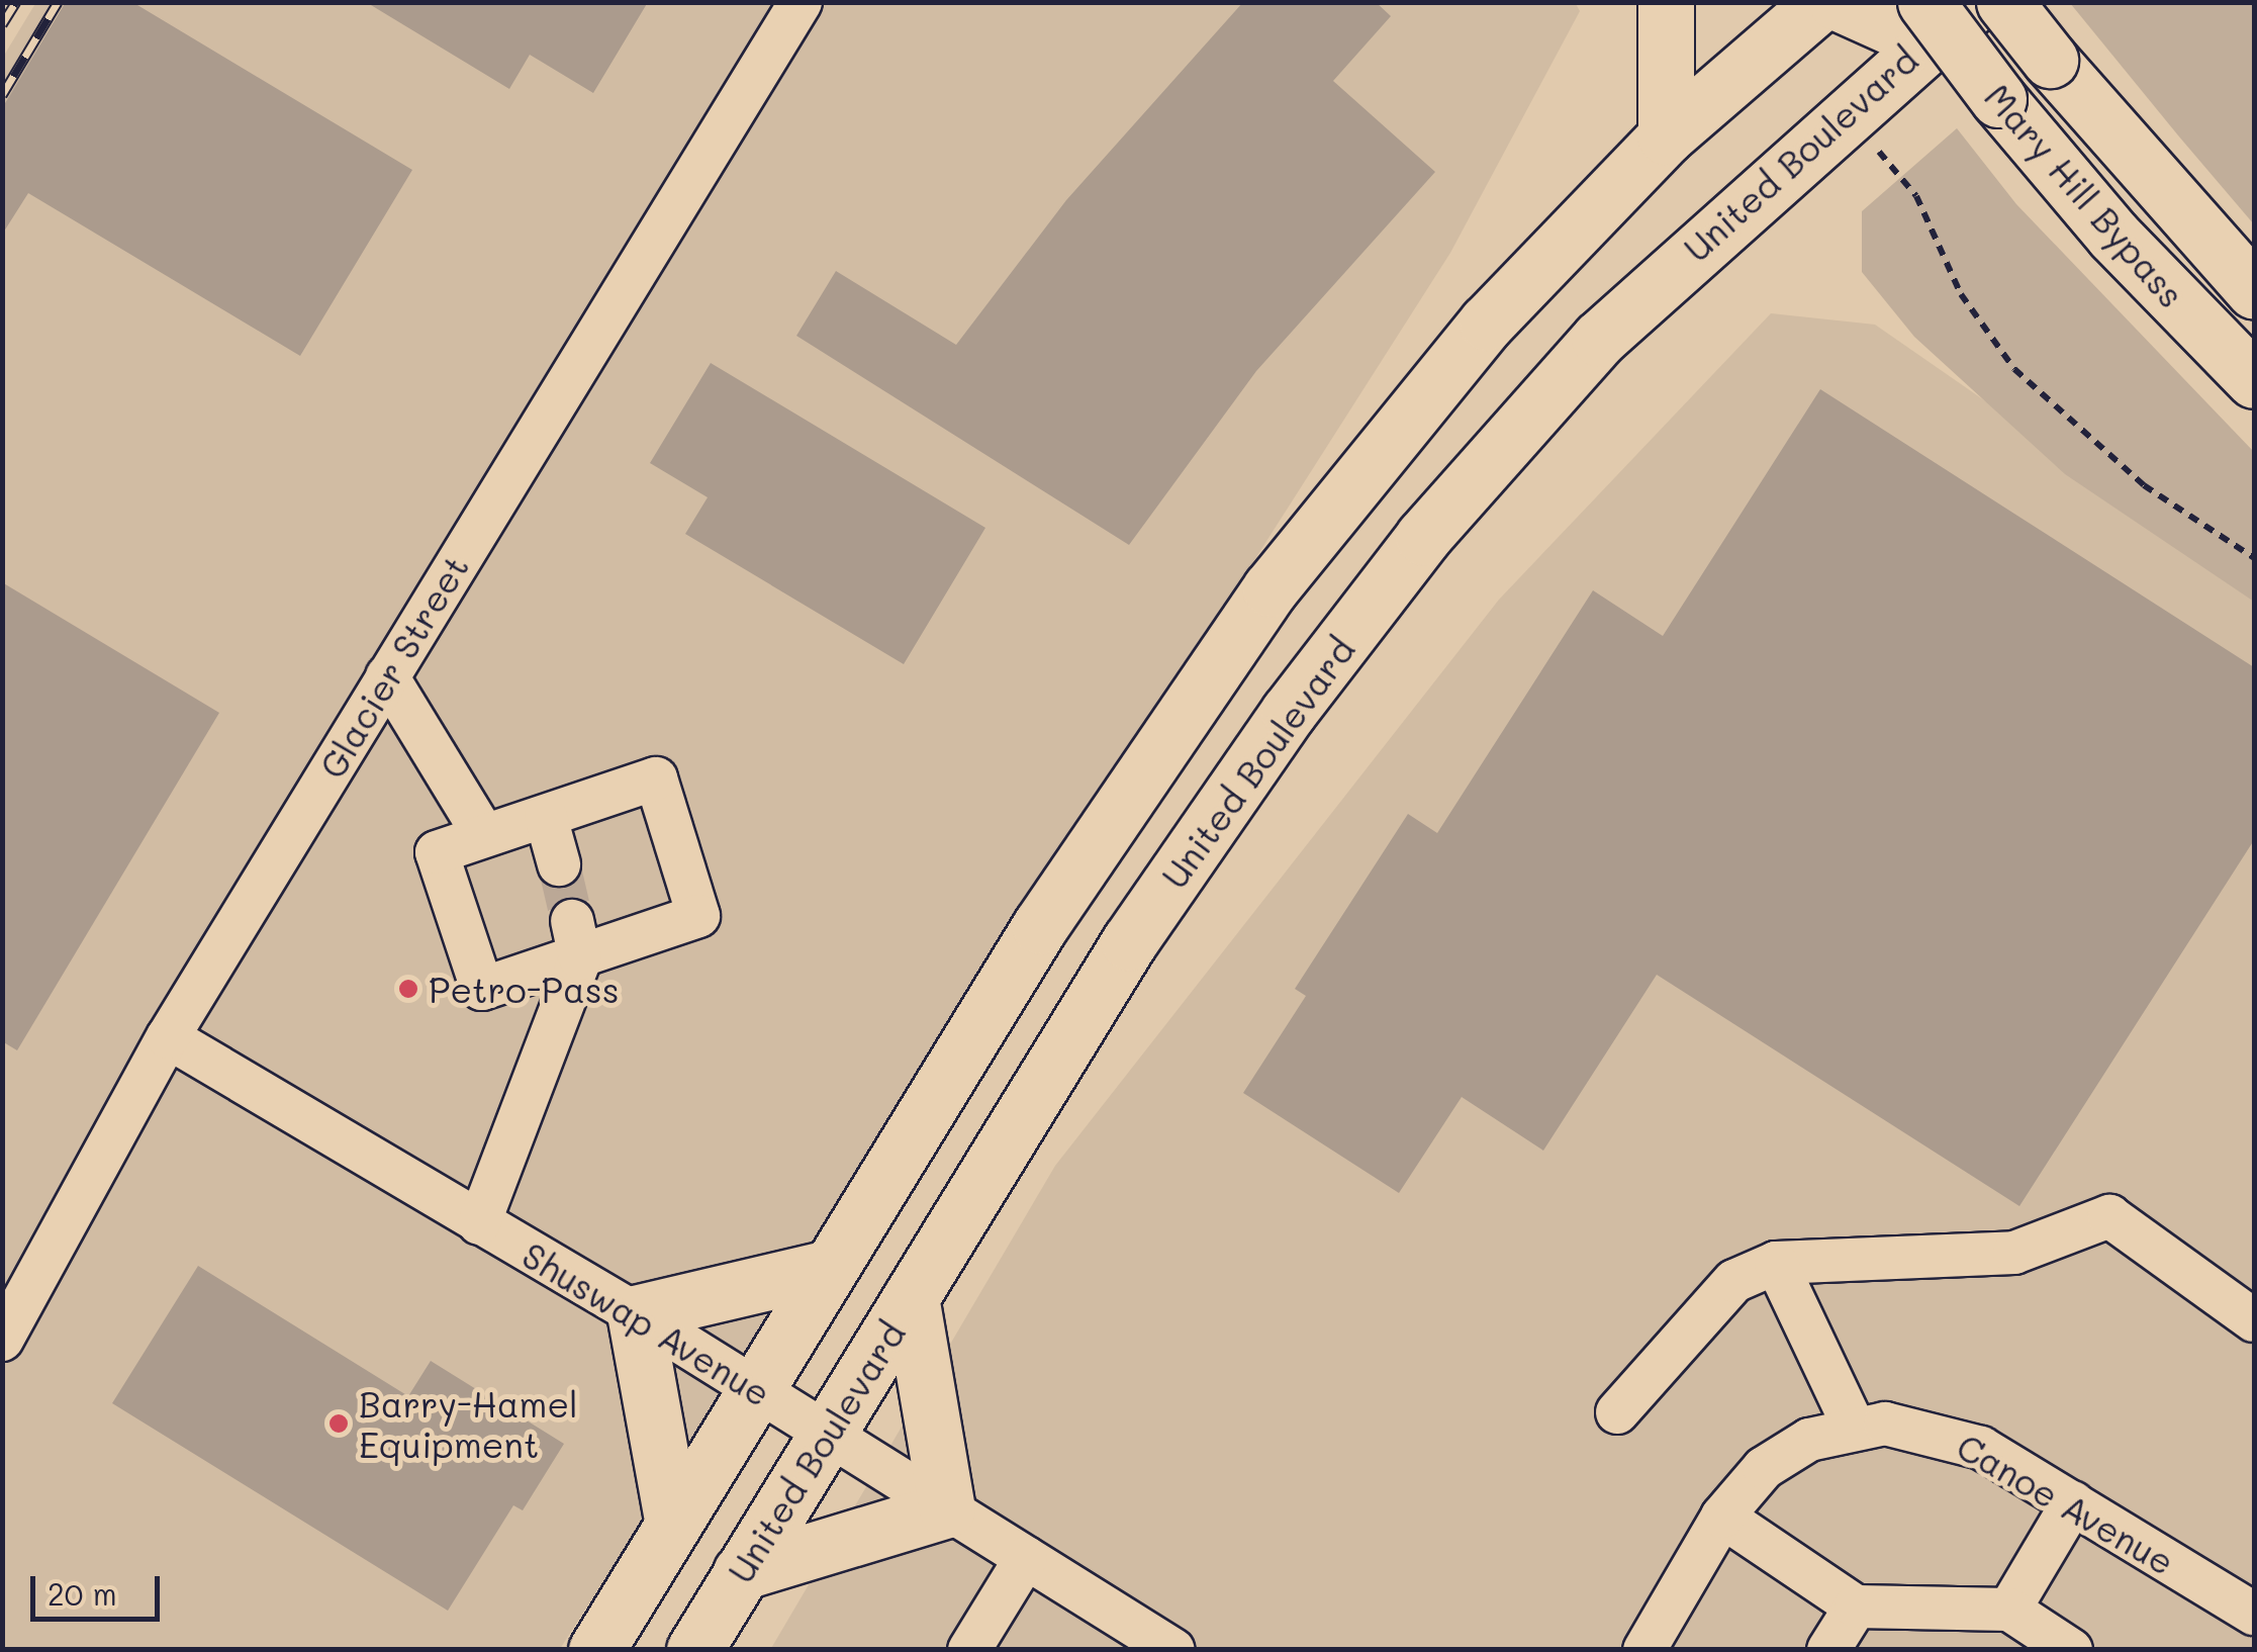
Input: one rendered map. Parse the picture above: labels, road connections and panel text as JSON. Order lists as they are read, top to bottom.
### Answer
{
  "streets": {
    "main road": ["United Boulevard", "Mary Hill Bypass"],
    "street": ["Glacier Street", "Shuswap Avenue", "Canoe Avenue"]
  },
  "crossings": [
    ["United Boulevard", "Mary Hill Bypass"],
    ["United Boulevard", "Shuswap Avenue"],
    ["Glacier Street", "Shuswap Avenue"]
  ],
  "places": ["Petro-Pass", "Barry-Hamel Equipment"],
  "scale_bar": "20 m"
}
